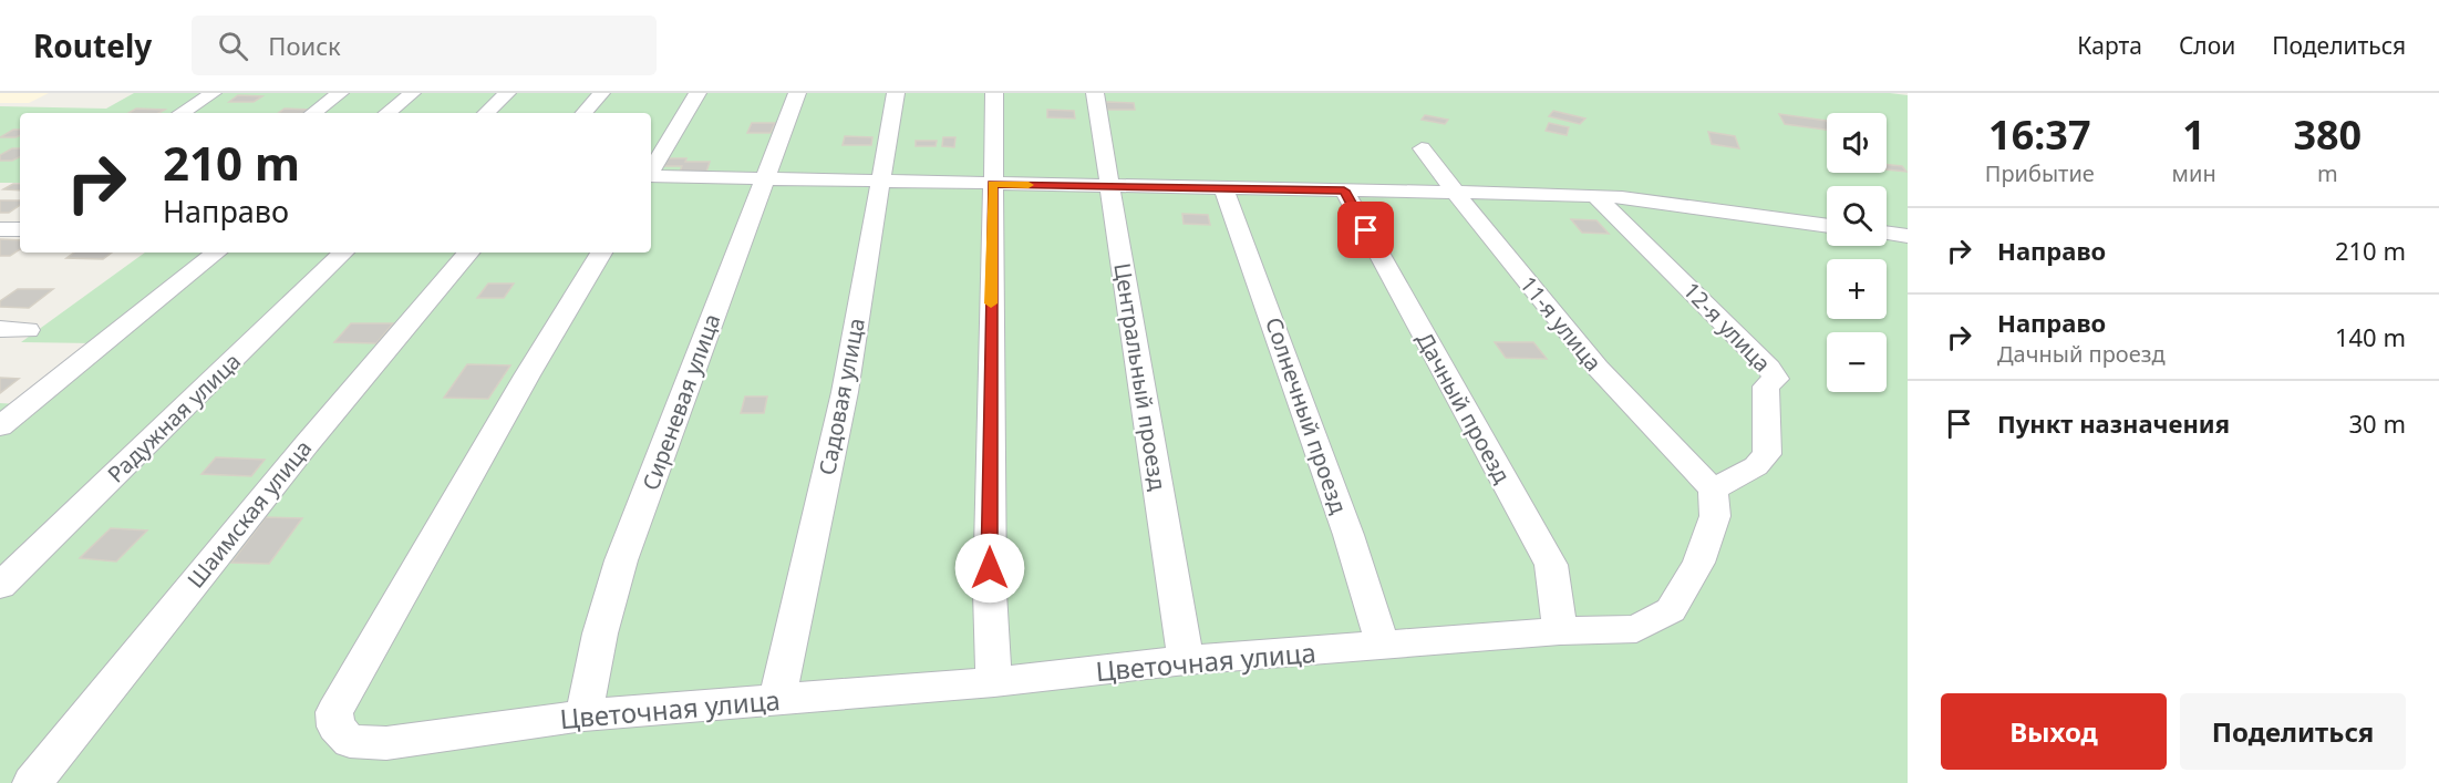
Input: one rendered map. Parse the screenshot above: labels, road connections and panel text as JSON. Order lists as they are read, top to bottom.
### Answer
{
  "streets": {
    "street": [
      "11-я улица",
      "12-я улица",
      "Центральный проезд",
      "Садовая улица",
      "Сиреневая улица",
      "Дачный проезд",
      "Солнечный проезд",
      "Радужная улица",
      "Шаимская улица",
      "Цветочная улица"
    ]
  },
  "crossings": [
    ["11-я улица", "12-я улица"],
    ["Центральный проезд", "Цветочная улица"],
    ["Садовая улица", "Цветочная улица"],
    ["Сиреневая улица", "Цветочная улица"],
    ["Дачный проезд", "Цветочная улица"],
    ["Солнечный проезд", "Цветочная улица"]
  ],
  "page": {
    "header": "Routely",
    "search": "Поиск",
    "nav": ["Карта", "Слои", "Поделиться"],
    "eta": [
      "16:37",
      "Прибытие",
      "1",
      "мин",
      "380",
      "m"
    ],
    "map_buttons": ["+", "−"],
    "turn": ["210 m", "Направо"],
    "list": [
      {
        "name": "Направо",
        "value": "210 m"
      },
      {
        "name": "Направо",
        "note": "Дачный проезд",
        "value": "140 m"
      },
      {
        "name": "Пункт назначения",
        "value": "30 m"
      }
    ],
    "buttons": ["Выход", "Поделиться"]
  }
}
